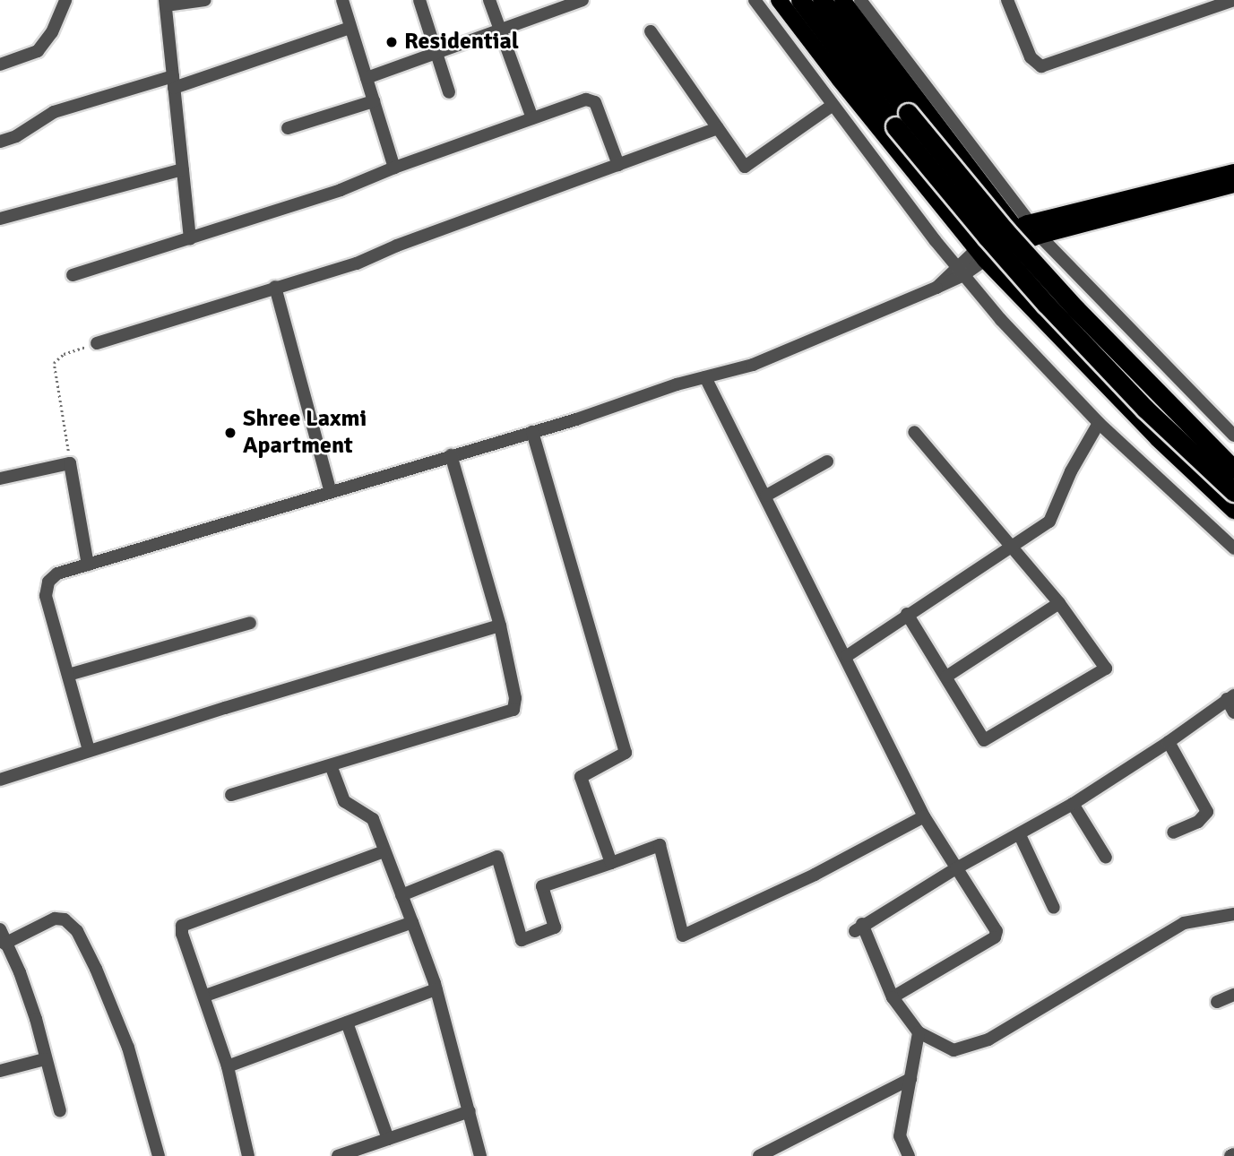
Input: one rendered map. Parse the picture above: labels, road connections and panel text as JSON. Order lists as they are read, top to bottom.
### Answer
{
  "places": ["Residential", "Shree Laxmi Apartment"]
}
